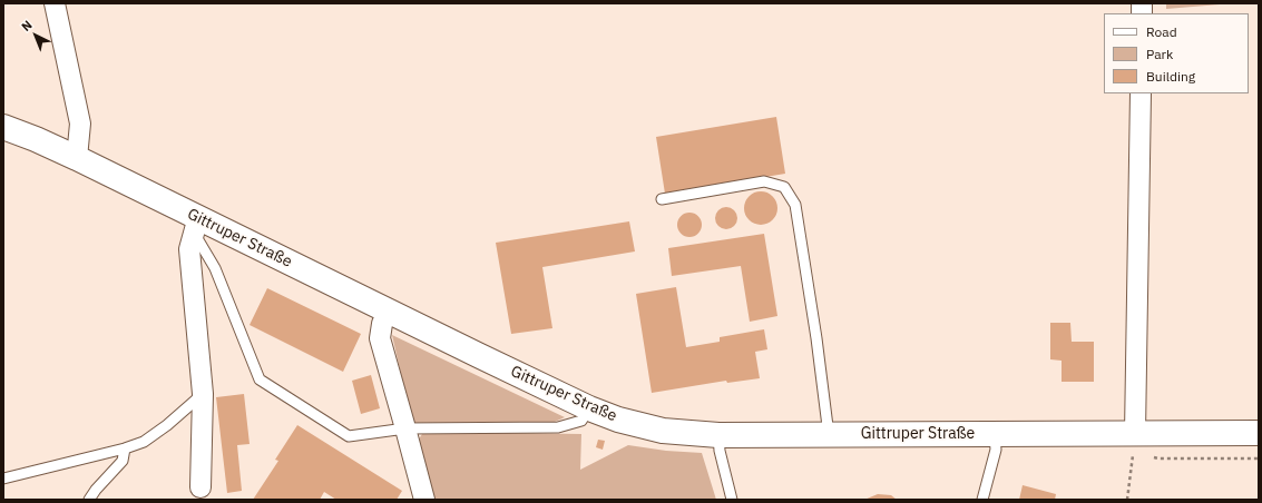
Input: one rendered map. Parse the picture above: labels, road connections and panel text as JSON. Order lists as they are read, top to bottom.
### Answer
{
  "streets": {
    "street": ["Gittruper Straße"]
  },
  "legend": ["Road", "Park", "Building"],
  "north": "top left"
}
